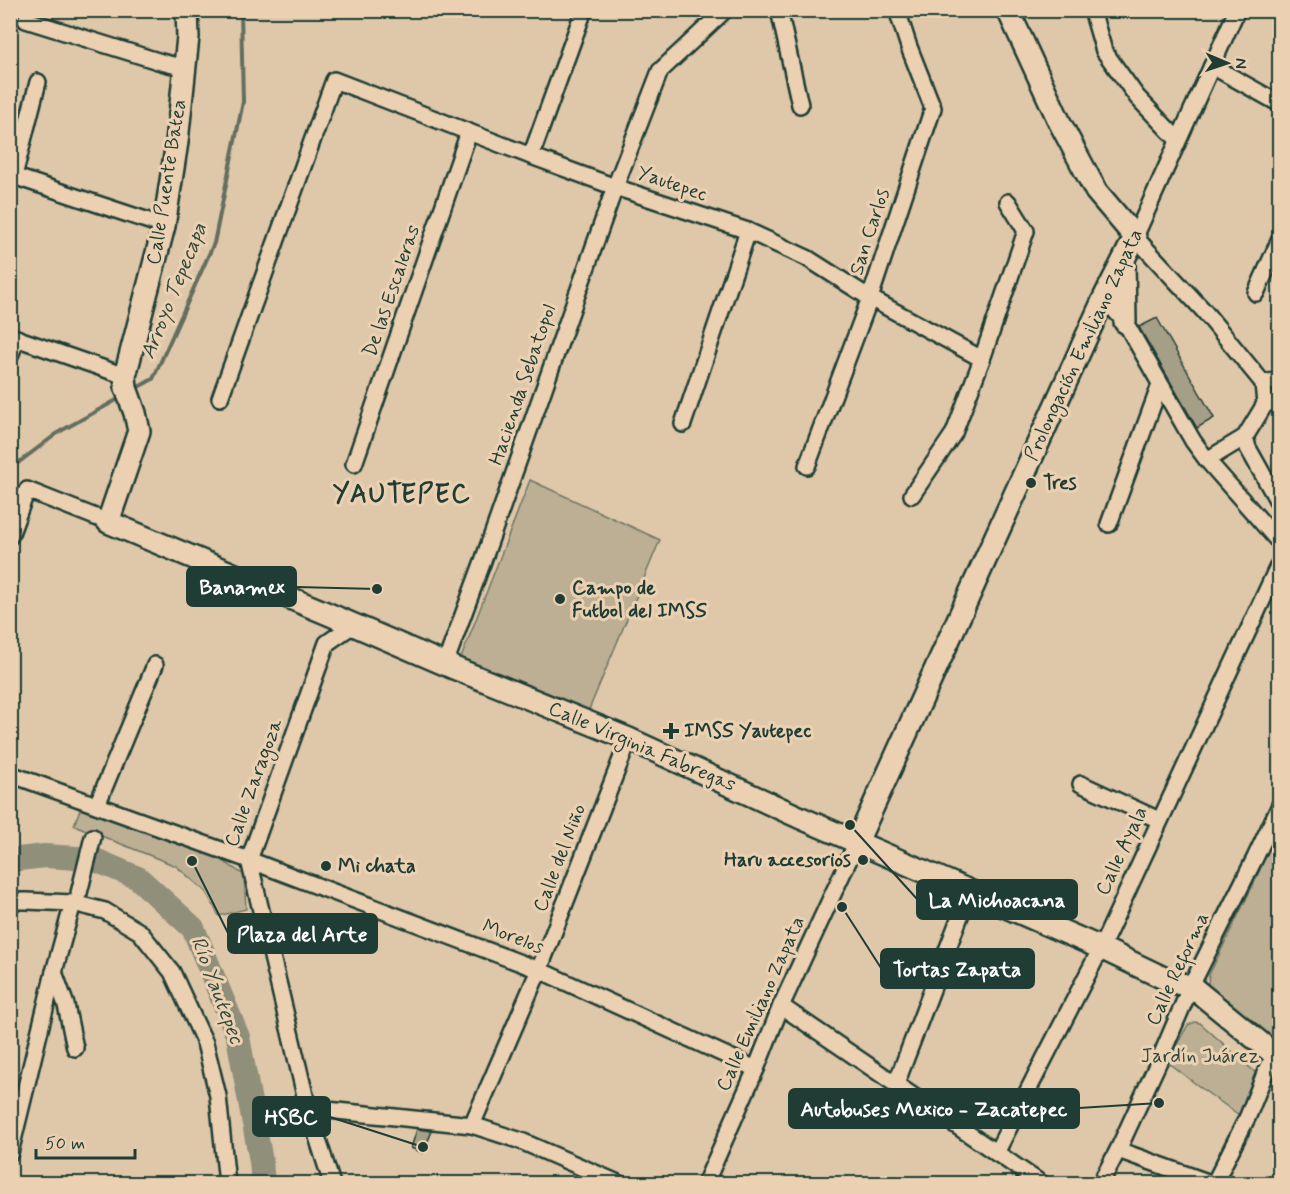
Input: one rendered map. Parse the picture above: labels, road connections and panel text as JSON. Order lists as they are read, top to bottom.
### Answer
{
  "streets": {
    "main road": ["Calle Puente Batea", "Prolongación Emiliano Zapata", "Calle Virginia Fabregas"],
    "street": [
      "Yautepec",
      "San Carlos",
      "De las Escaleras",
      "Hacienda Sebatopol",
      "Calle Zaragoza",
      "Calle Ayala",
      "Calle del Niño",
      "Morelos",
      "Calle Reforma",
      "Calle Emiliano Zapata"
    ]
  },
  "crossings": [
    ["Yautepec", "San Carlos"],
    ["Yautepec", "De las Escaleras"],
    ["Yautepec", "Hacienda Sebatopol"],
    ["Prolongación Emiliano Zapata", "Calle Virginia Fabregas"],
    ["Prolongación Emiliano Zapata", "Calle Emiliano Zapata"],
    ["Hacienda Sebatopol", "Calle Virginia Fabregas"],
    ["Calle Virginia Fabregas", "Calle Zaragoza"],
    ["Calle Virginia Fabregas", "Calle Ayala"],
    ["Calle Virginia Fabregas", "Calle del Niño"],
    ["Calle Virginia Fabregas", "Calle Reforma"],
    ["Calle Virginia Fabregas", "Calle Emiliano Zapata"],
    ["Calle Zaragoza", "Morelos"],
    ["Calle del Niño", "Morelos"],
    ["Morelos", "Calle Emiliano Zapata"]
  ],
  "districts": ["YAUTEPEC"],
  "water": ["Arroyo Tepecapa", "Río Yautepec"],
  "parks": ["Jardín Juárez"],
  "places": {
    "other": [
      "Tres",
      "Banamex",
      "Campo de Futbol del IMSS",
      "La Michoacana",
      "Haru accesorios",
      "Plaza del Arte",
      "Mi chata",
      "Tortas Zapata",
      "Autobuses Mexico - Zacatepec",
      "HSBC"
    ],
    "health": ["IMSS Yautepec"]
  },
  "scale_bar": "50 m",
  "north": "right"
}
